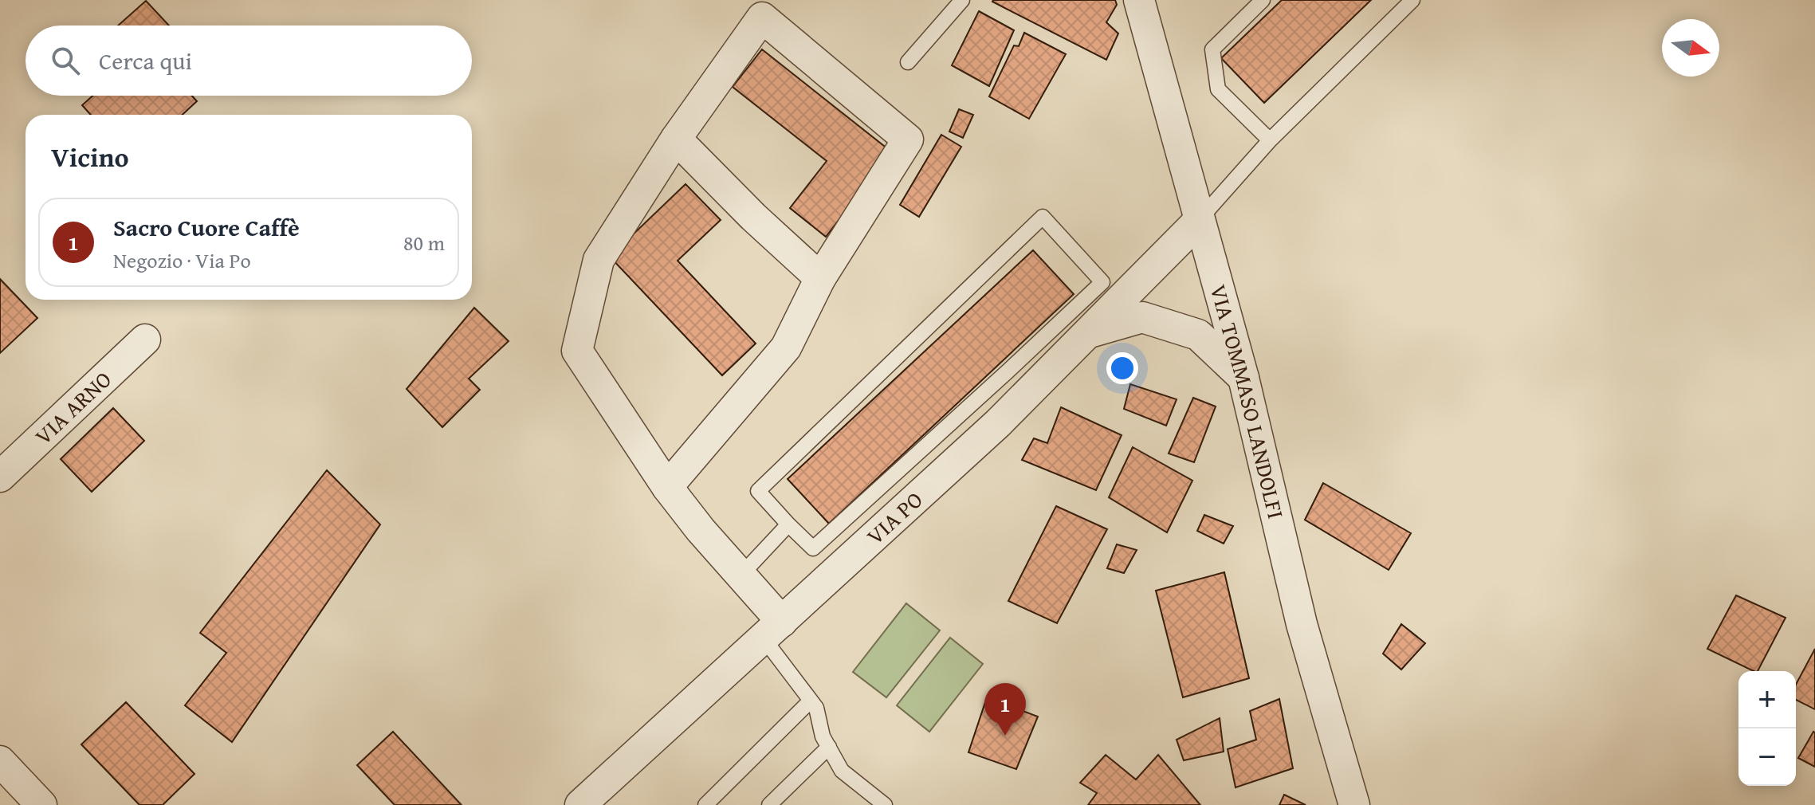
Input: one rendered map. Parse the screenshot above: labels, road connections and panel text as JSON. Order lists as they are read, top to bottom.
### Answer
{
  "streets": {
    "street": ["VIA TOMMASO LANDOLFI", "VIA ARNO", "VIA PO"]
  },
  "crossings": [
    ["VIA TOMMASO LANDOLFI", "VIA PO"]
  ],
  "north": "right",
  "page": {
    "search": "Cerca qui",
    "heading": "Vicino",
    "list": [
      {
        "mark": "1",
        "name": "Sacro Cuore Caffè",
        "note": "Negozio · Via Po",
        "value": "80 m"
      }
    ],
    "map_buttons": ["+", "−"],
    "pins": "1"
  }
}
